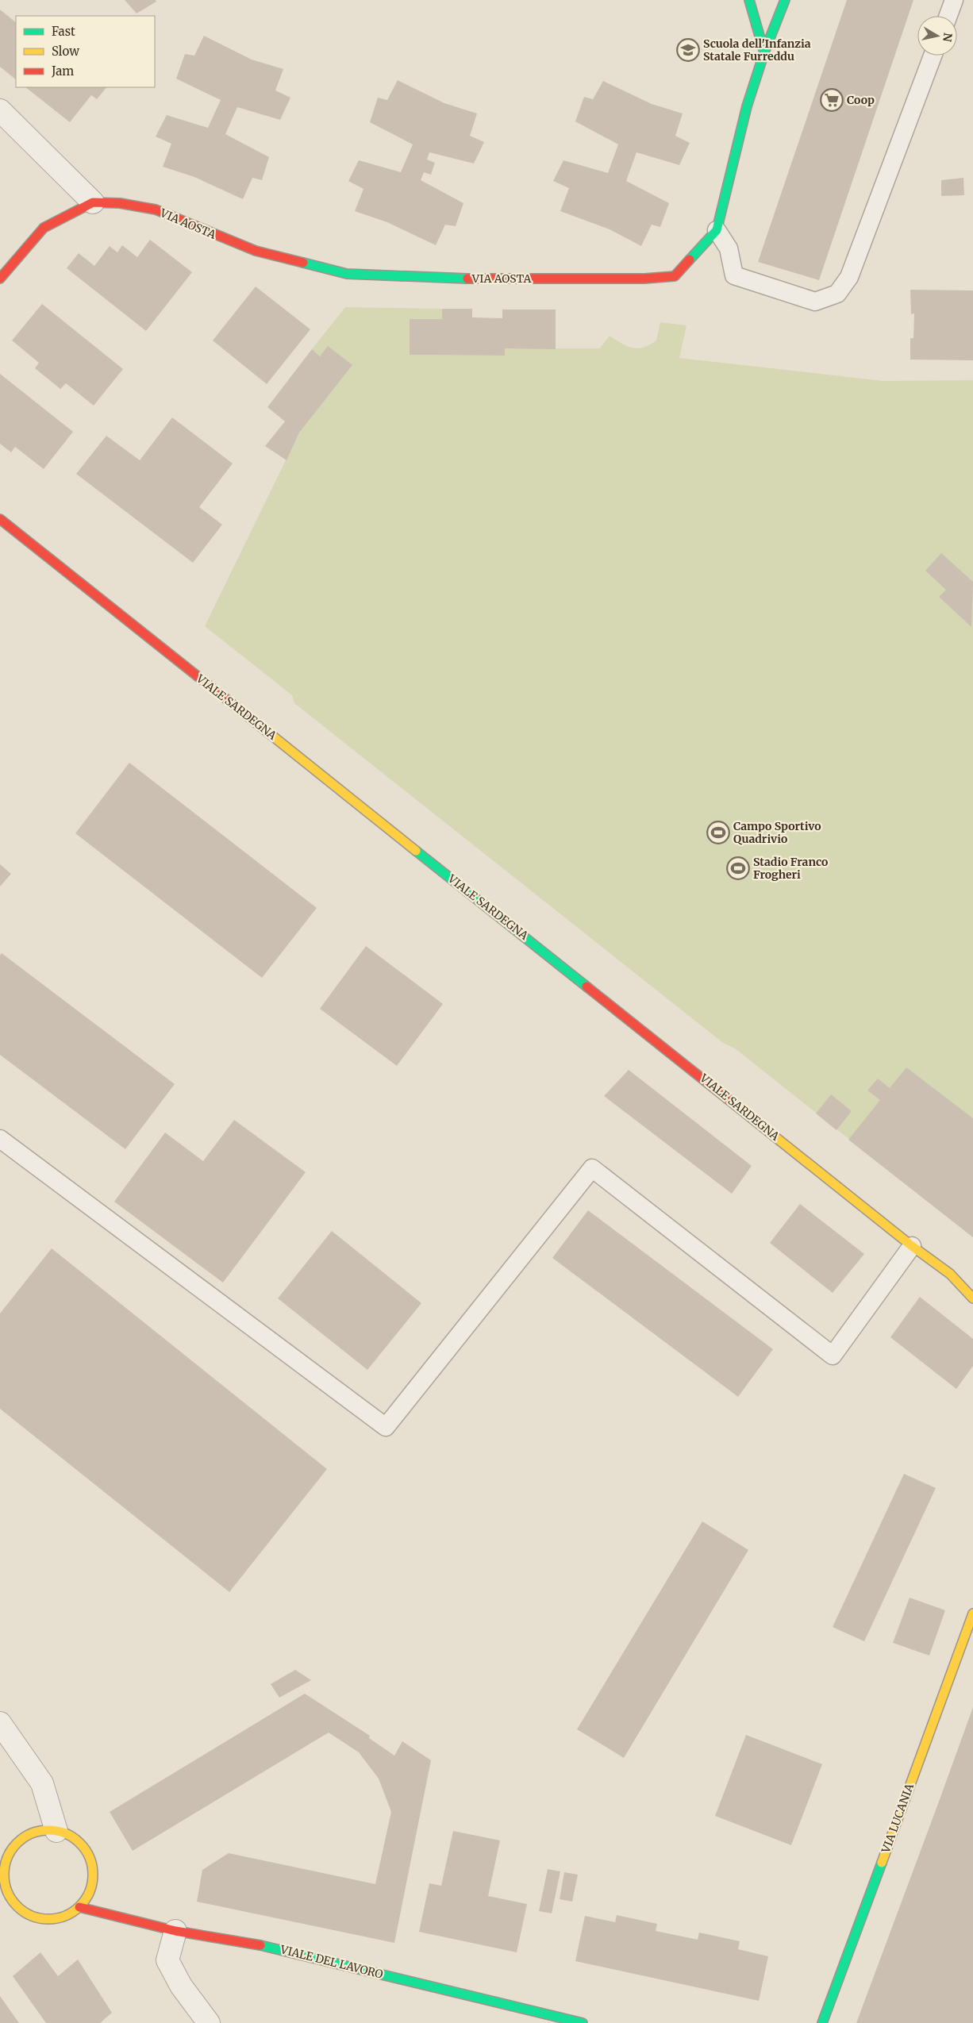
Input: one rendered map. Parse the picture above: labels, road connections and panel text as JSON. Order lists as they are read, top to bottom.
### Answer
{
  "streets": {
    "street": [
      "VIA AOSTA",
      "VIALE SARDEGNA",
      "VIA LUCANIA",
      "VIALE DEL LAVORO"
    ]
  },
  "places": {
    "school or university": ["Scuola dell'Infanzia Statale Furreddu"],
    "supermarket": ["Coop"],
    "sports": ["Campo Sportivo Quadrivio", "Stadio Franco Frogheri"]
  },
  "legend": ["Fast", "Slow", "Jam"],
  "north": "right"
}
